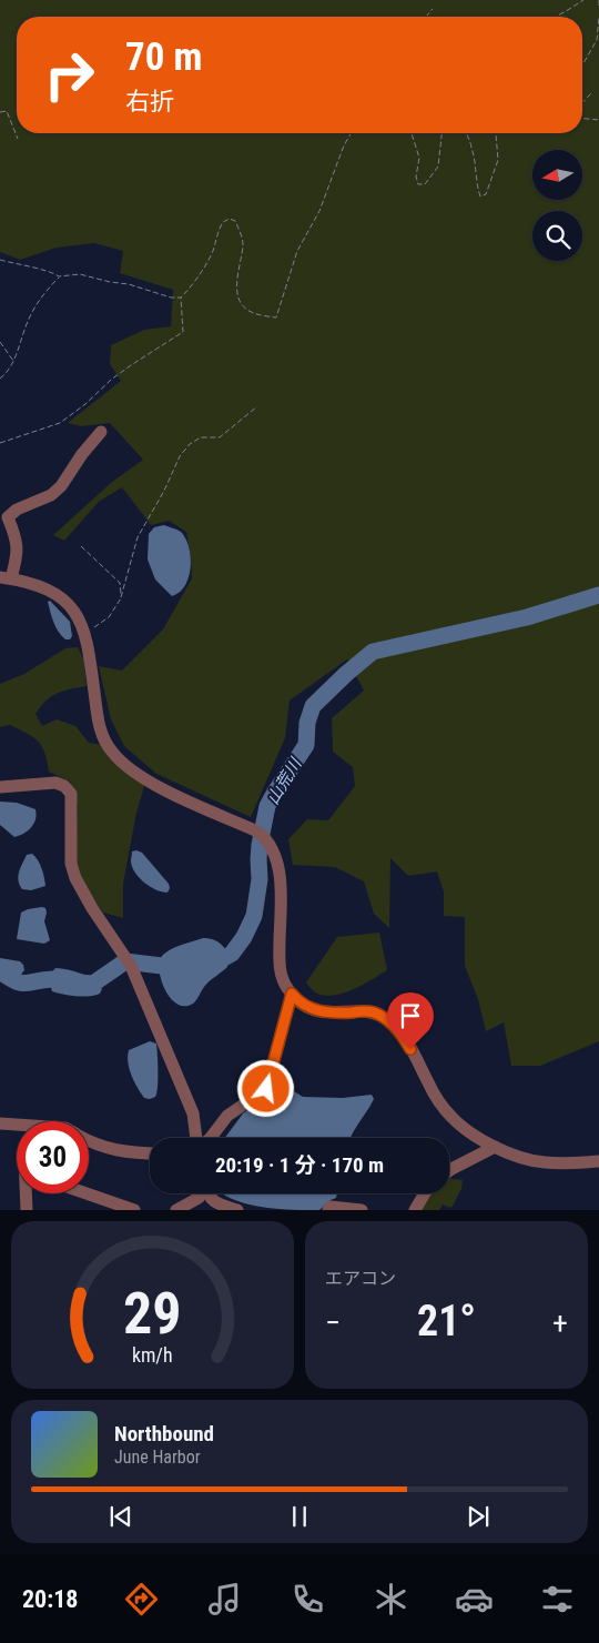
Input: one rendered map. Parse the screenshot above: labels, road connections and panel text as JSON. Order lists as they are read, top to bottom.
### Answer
{
  "water": ["山荒川"],
  "north": "left",
  "page": {
    "turn": ["70 m", "右折"],
    "limit": "30",
    "trip": "20:19 · 1 分 · 170 m",
    "tile": "エアコン",
    "heat": ["−", "21°", "+"],
    "song": ["Northbound", "June Harbor"],
    "tabs": "20:18",
    "gauge": ["29", "km/h"]
  }
}
